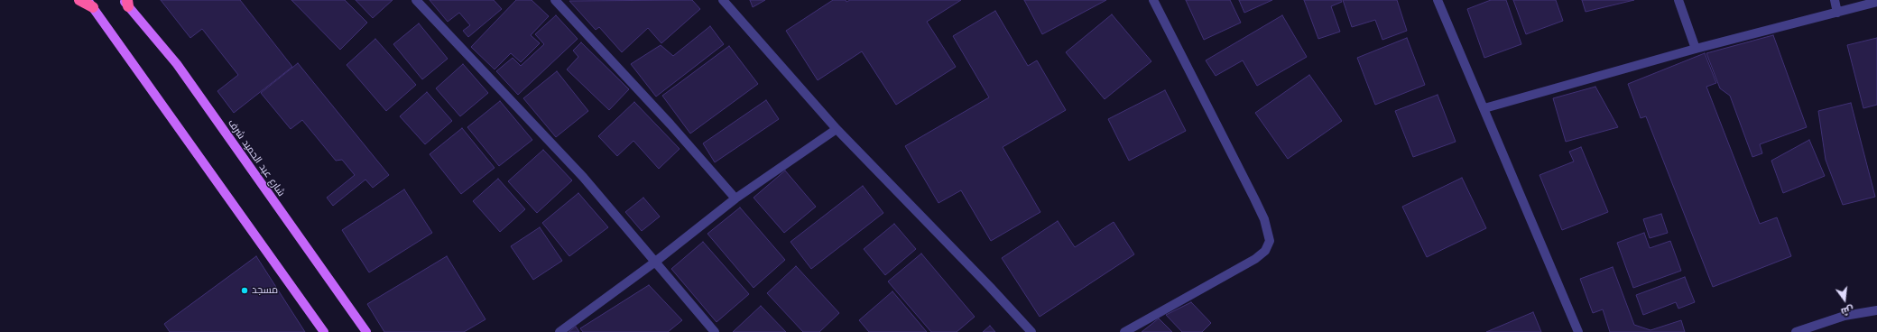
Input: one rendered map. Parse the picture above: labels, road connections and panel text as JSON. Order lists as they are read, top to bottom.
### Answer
{
  "streets": {
    "main road": ["شارع عبد الحميد شرف"]
  },
  "places": ["مسجد"],
  "north": "bottom"
}
